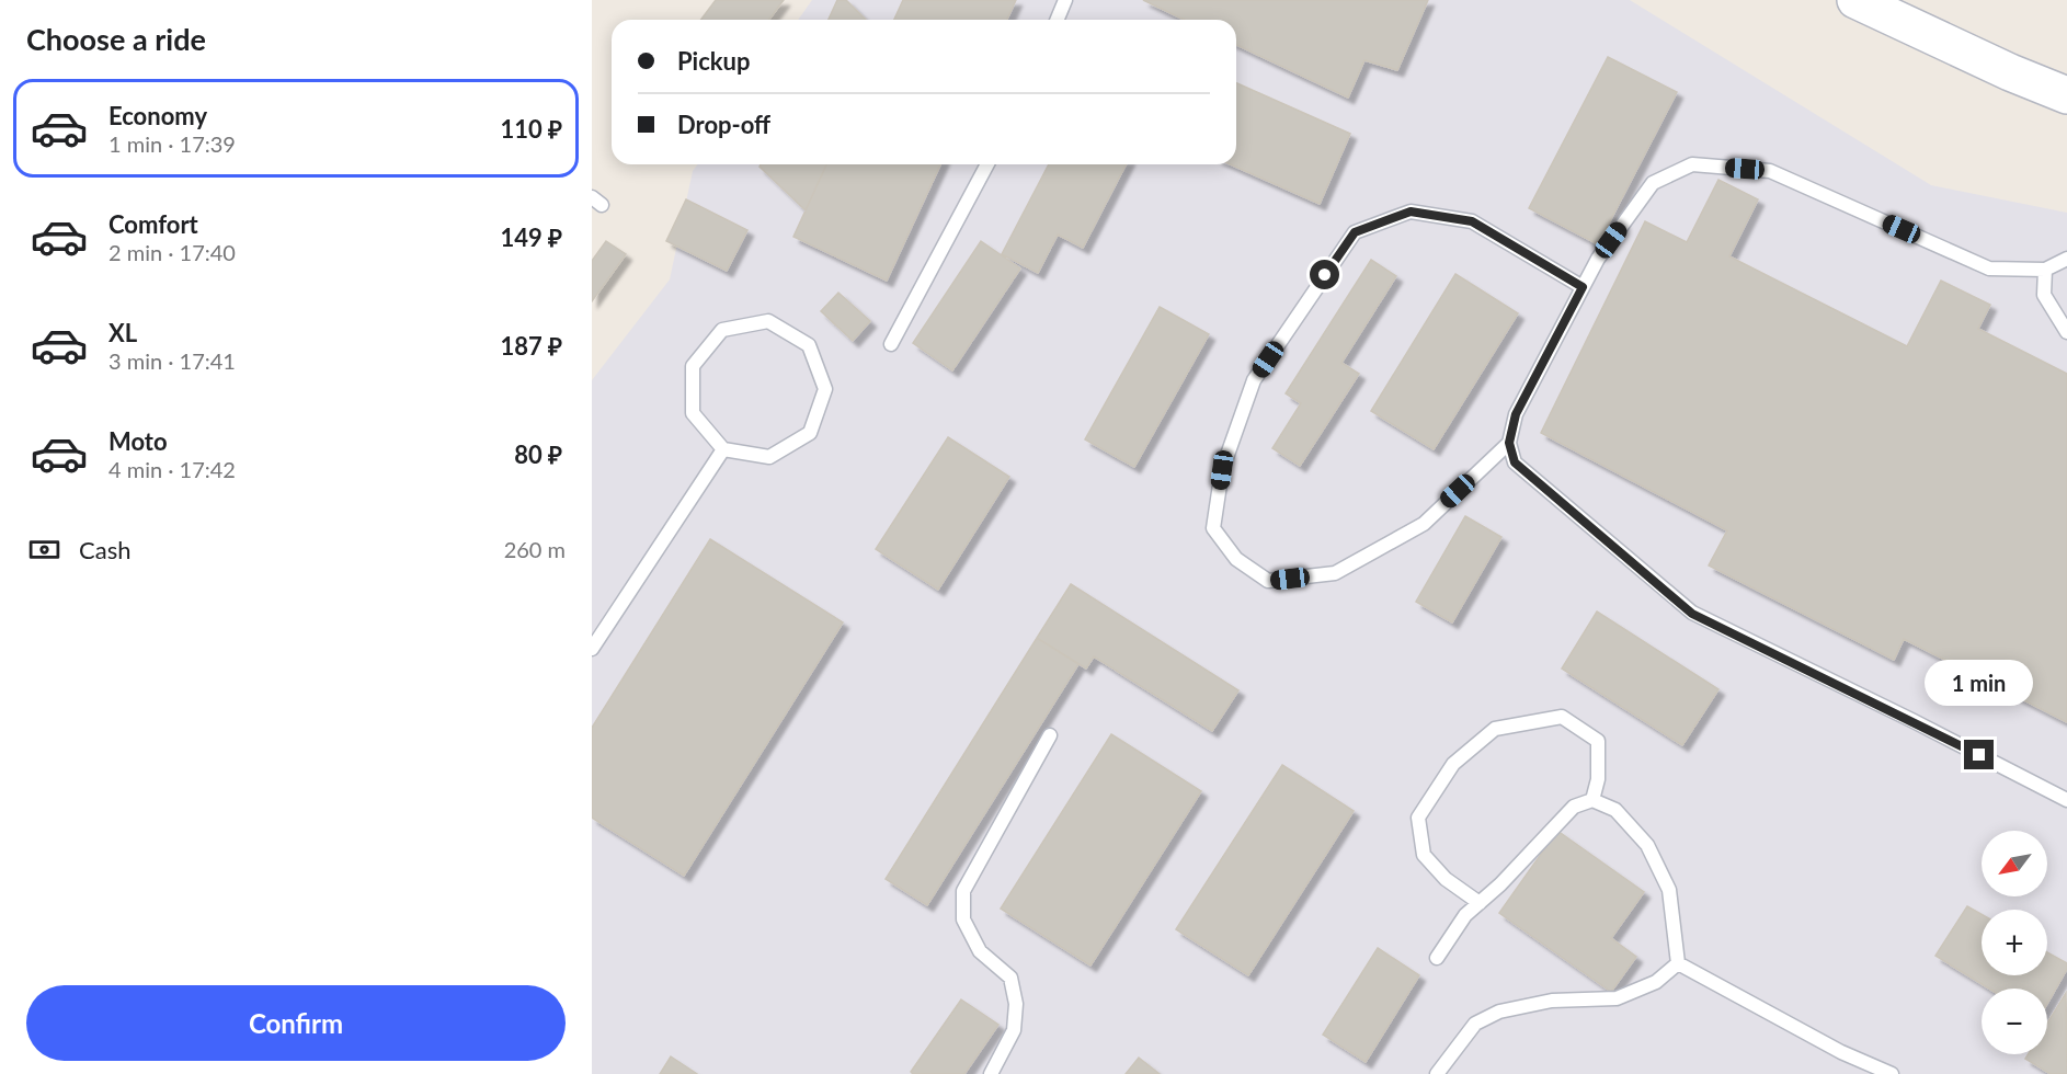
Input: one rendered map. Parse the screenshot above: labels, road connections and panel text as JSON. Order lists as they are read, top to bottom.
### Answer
{
  "north": "bottom left",
  "page": {
    "heading": "Choose a ride",
    "banner": ["Pickup", "Drop-off"],
    "list": [
      {
        "name": "Economy",
        "note": "1 min · 17:39",
        "value": "110 ₽"
      },
      {
        "name": "Comfort",
        "note": "2 min · 17:40",
        "value": "149 ₽"
      },
      {
        "name": "XL",
        "note": "3 min · 17:41",
        "value": "187 ₽"
      },
      {
        "name": "Moto",
        "note": "4 min · 17:42",
        "value": "80 ₽"
      }
    ],
    "pay": ["Cash", "260 m"],
    "bubble": "1 min",
    "map_buttons": ["+", "−"],
    "buttons": "Confirm"
  }
}
